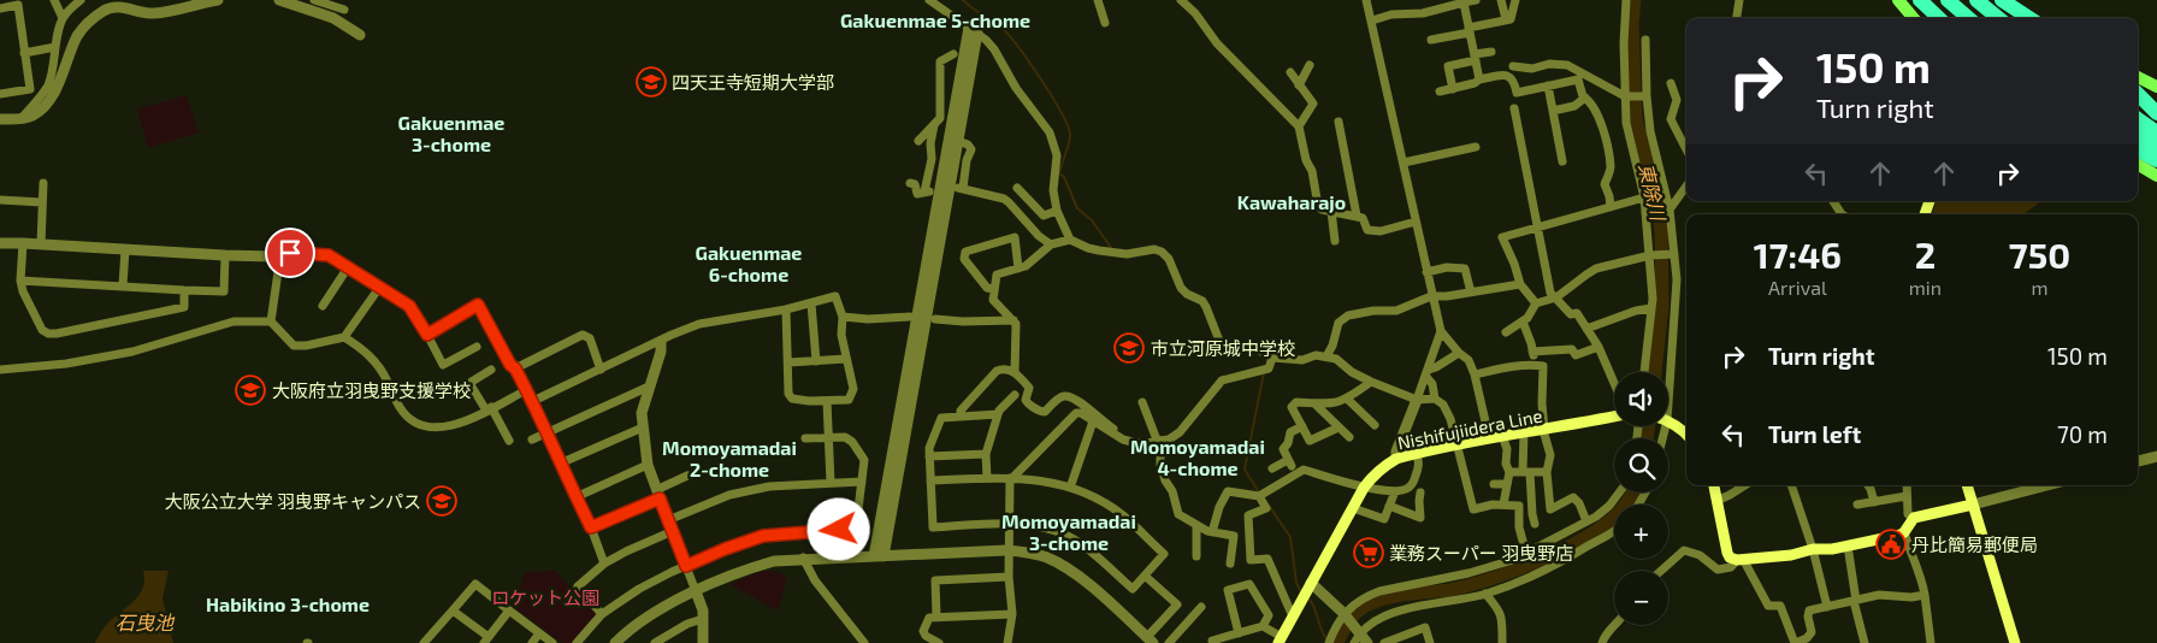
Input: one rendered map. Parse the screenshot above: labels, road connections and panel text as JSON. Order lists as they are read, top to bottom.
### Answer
{
  "streets": {
    "main road": ["Nishifujiidera Line"]
  },
  "districts": [
    "Gakuenmae 5-chome",
    "Gakuenmae 3-chome",
    "Kawaharajo",
    "Gakuenmae 6-chome",
    "Momoyamadai 4-chome",
    "Momoyamadai 2-chome",
    "Momoyamadai 3-chome",
    "Habikino 3-chome"
  ],
  "water": ["東除川", "石曳池"],
  "parks": ["ロケット公園"],
  "places": {
    "school or university": [
      "四天王寺短期大学部",
      "市立河原城中学校",
      "大阪府立羽曳野支援学校",
      "大阪公立大学 羽曳野キャンパス"
    ],
    "public building": ["丹比簡易郵便局"],
    "supermarket": ["業務スーパー 羽曳野店"]
  },
  "page": {
    "turn": ["150 m", "Turn right"],
    "eta": [
      "17:46",
      "Arrival",
      "2",
      "min",
      "750",
      "m"
    ],
    "list": [
      {
        "name": "Turn right",
        "value": "150 m"
      },
      {
        "name": "Turn left",
        "value": "70 m"
      }
    ],
    "map_buttons": ["+", "−"]
  }
}
